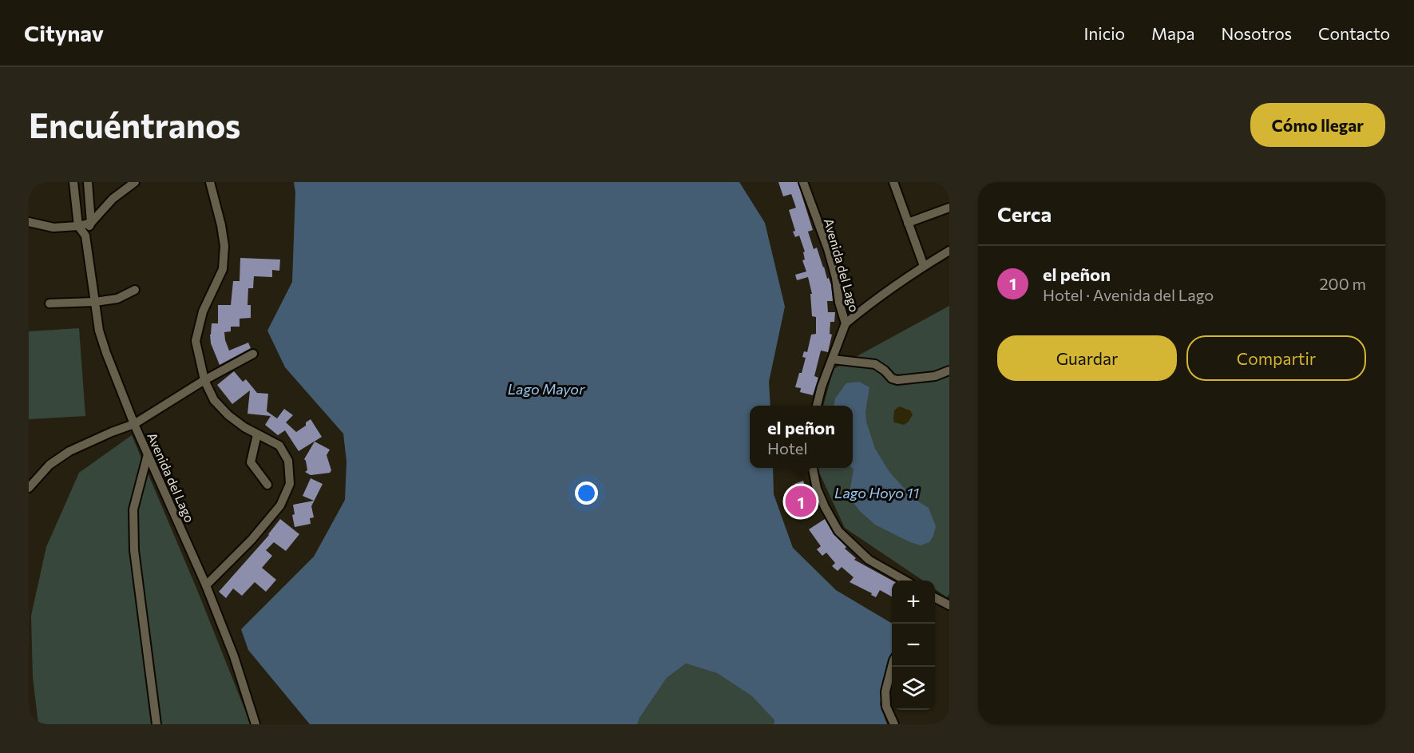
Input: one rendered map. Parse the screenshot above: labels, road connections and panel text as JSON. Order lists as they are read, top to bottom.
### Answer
{
  "streets": {
    "street": ["Avenida del Lago"]
  },
  "water": ["Lago Mayor", "Lago Hoyo 11"],
  "page": {
    "header": "Citynav",
    "nav": [
      "Inicio",
      "Mapa",
      "Nosotros",
      "Contacto"
    ],
    "buttons": [
      "Cómo llegar",
      ["Guardar", "Compartir"]
    ],
    "title": "Encuéntranos",
    "heading": "Cerca",
    "list": [
      {
        "mark": "1",
        "name": "el peñon",
        "note": "Hotel · Avenida del Lago",
        "value": "200 m"
      }
    ],
    "popup": ["el peñon", "Hotel"],
    "pins": "1",
    "map_buttons": ["+", "−"]
  }
}
